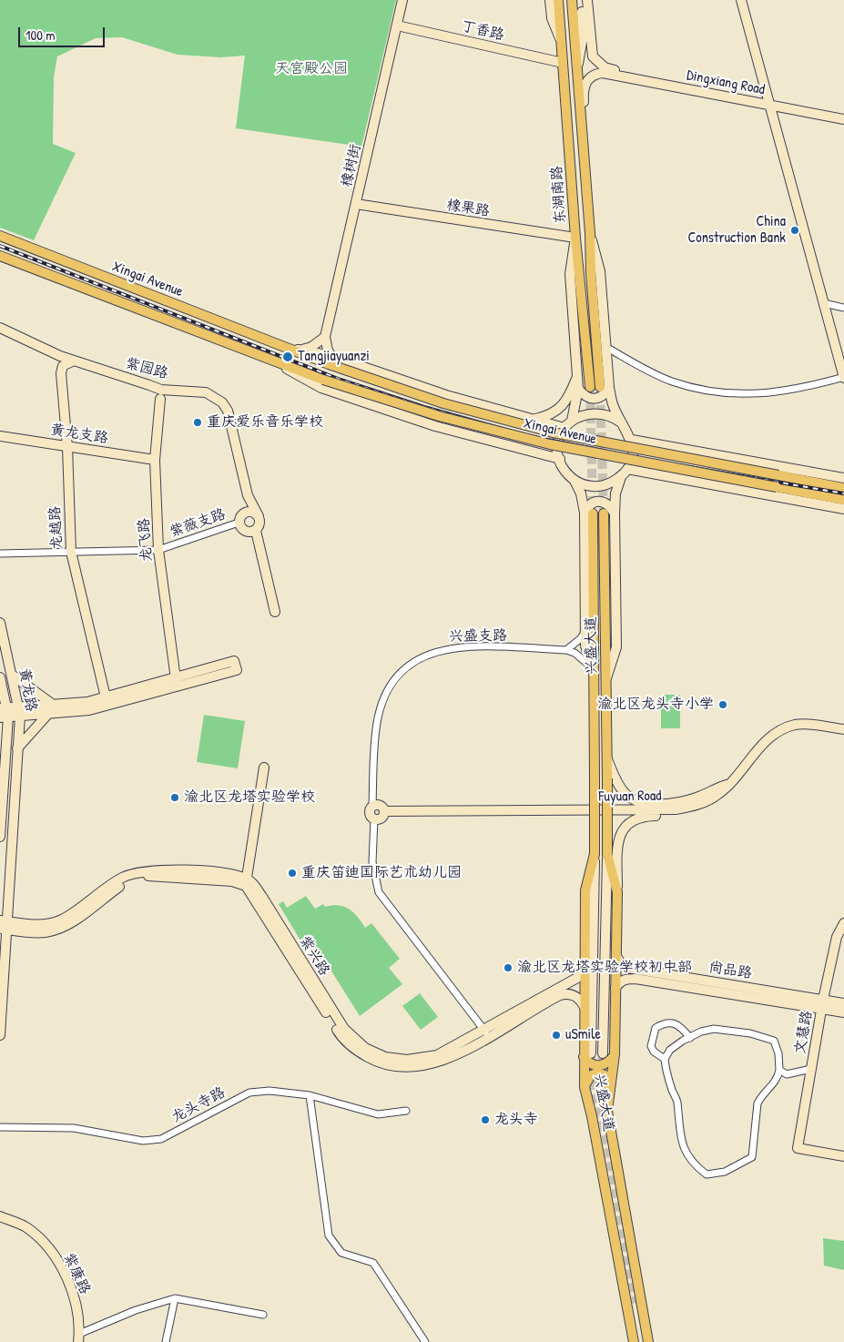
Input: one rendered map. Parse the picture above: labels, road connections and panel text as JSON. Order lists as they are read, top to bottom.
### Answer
{
  "streets": {
    "main road": ["东湖南路", "Xingai Avenue", "兴盛大道"],
    "street": [
      "丁香路",
      "Dingxiang Road",
      "橡树街",
      "橡果路",
      "紫园路",
      "黄龙支路",
      "紫薇支路",
      "龙越路",
      "龙飞路",
      "兴盛支路",
      "黄龙路",
      "Fuyuan Road",
      "紫兴路",
      "尚品路",
      "文慧路",
      "龙头寺路",
      "紫康路"
    ]
  },
  "crossings": [
    ["丁香路", "橡树街"],
    ["丁香路", "东湖南路"],
    ["橡树街", "橡果路"],
    ["东湖南路", "橡果路"],
    ["紫园路", "龙越路"],
    ["黄龙支路", "龙越路"],
    ["黄龙支路", "龙飞路"],
    ["紫薇支路", "龙越路"],
    ["紫薇支路", "龙飞路"],
    ["兴盛支路", "Fuyuan Road"],
    ["兴盛大道", "紫兴路"],
    ["兴盛大道", "尚品路"],
    ["尚品路", "文慧路"]
  ],
  "parks": ["天宫殿公园"],
  "places": [
    "China Construction Bank",
    "Tangjiayuanzi",
    "重庆爱乐音乐学校",
    "渝北区龙头寺小学",
    "渝北区龙塔实验学校",
    "重庆笛迪国际艺术幼儿园",
    "渝北区龙塔实验学校初中部",
    "uSmile",
    "龙头寺"
  ],
  "scale_bar": "100 m"
}
